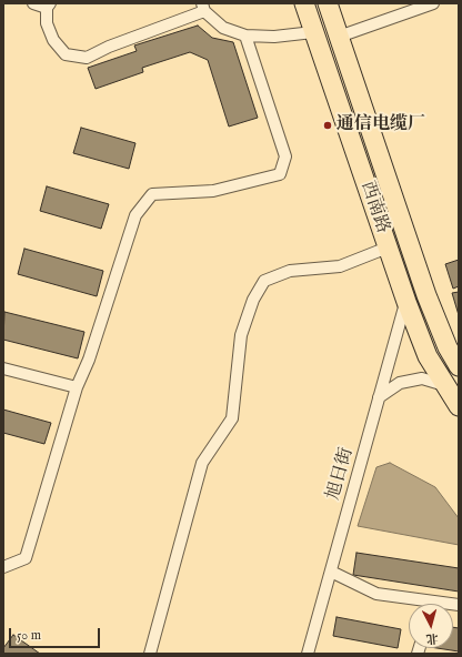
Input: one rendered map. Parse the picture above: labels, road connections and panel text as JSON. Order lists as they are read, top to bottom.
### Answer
{
  "streets": {
    "main road": ["西南路"],
    "street": ["旭日街"]
  },
  "crossings": [
    ["西南路", "旭日街"]
  ],
  "places": ["通信电缆厂"],
  "scale_bar": "50 m",
  "north": "bottom"
}
